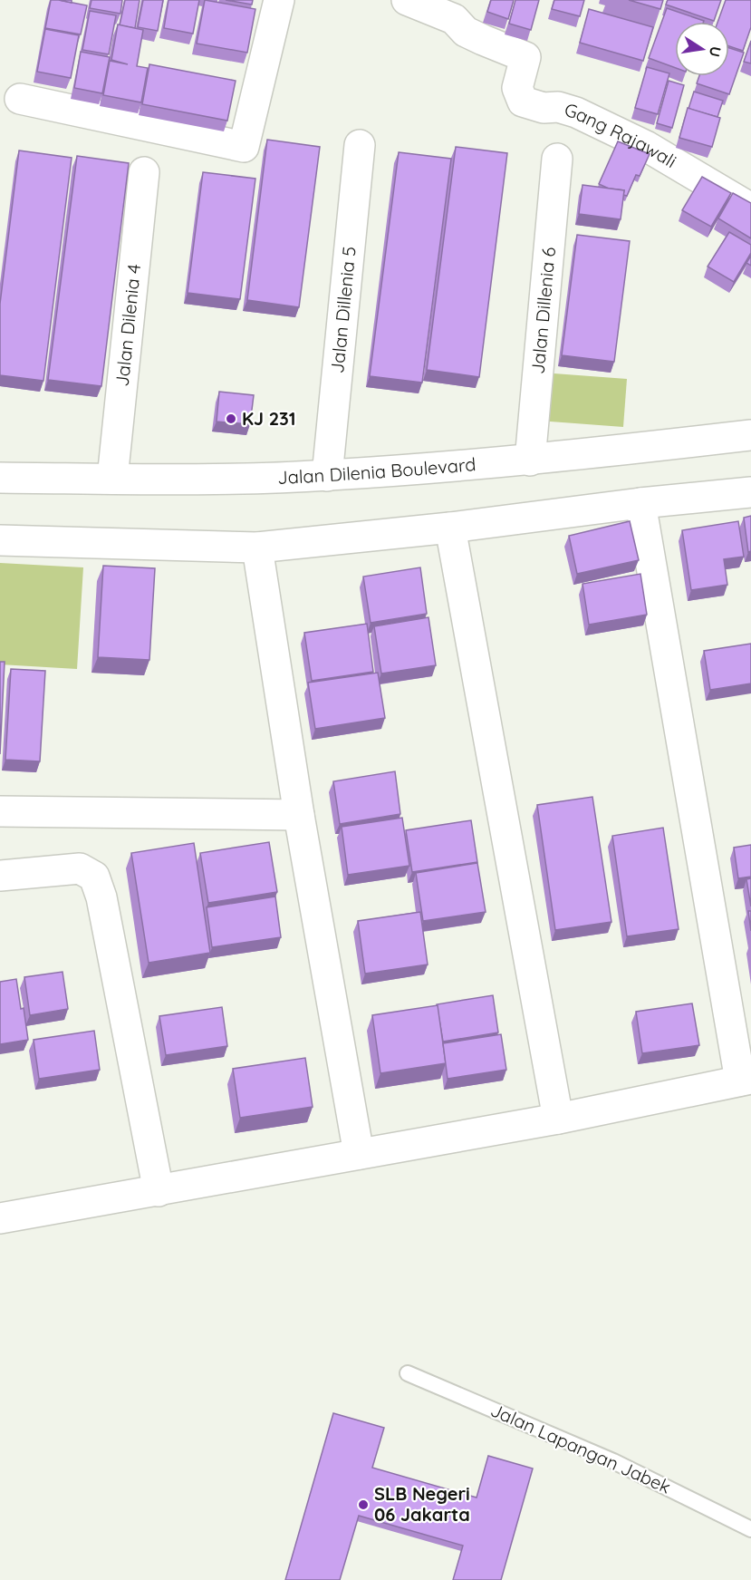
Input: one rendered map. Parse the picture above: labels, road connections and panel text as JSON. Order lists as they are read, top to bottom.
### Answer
{
  "streets": {
    "street": [
      "Gang Rajawali",
      "Jalan Dillenia 5",
      "Jalan Dillenia 6",
      "Jalan Dilenia 4",
      "Jalan Dilenia Boulevard"
    ],
    "lane": ["Jalan Lapangan Jabek"]
  },
  "crossings": [
    ["Jalan Dillenia 5", "Jalan Dilenia Boulevard"],
    ["Jalan Dillenia 6", "Jalan Dilenia Boulevard"],
    ["Jalan Dilenia 4", "Jalan Dilenia Boulevard"]
  ],
  "places": ["KJ 231", "SLB Negeri 06 Jakarta"],
  "north": "right"
}
